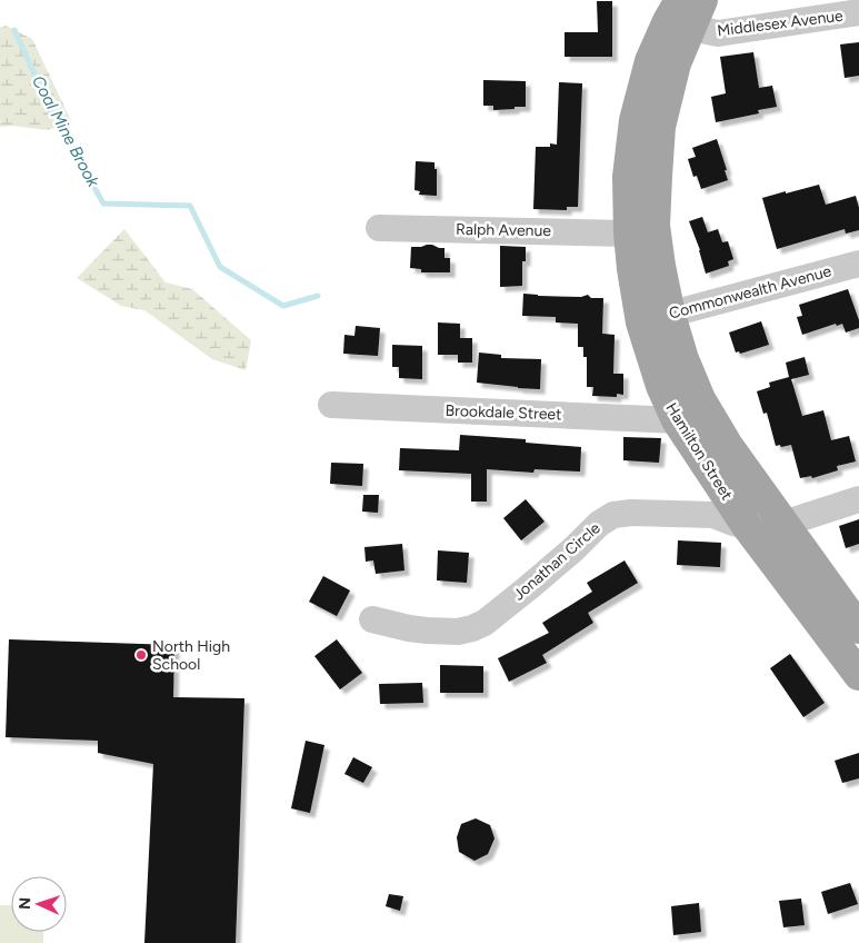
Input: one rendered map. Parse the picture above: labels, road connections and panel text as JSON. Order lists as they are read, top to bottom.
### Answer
{
  "streets": {
    "main road": ["Hamilton Street"],
    "street": [
      "Middlesex Avenue",
      "Ralph Avenue",
      "Commonwealth Avenue",
      "Brookdale Street",
      "Jonathan Circle"
    ]
  },
  "crossings": [
    ["Middlesex Avenue", "Hamilton Street"],
    ["Ralph Avenue", "Hamilton Street"],
    ["Commonwealth Avenue", "Hamilton Street"],
    ["Brookdale Street", "Hamilton Street"],
    ["Hamilton Street", "Jonathan Circle"]
  ],
  "water": ["Coal Mine Brook"],
  "places": ["North High School"],
  "north": "left"
}
